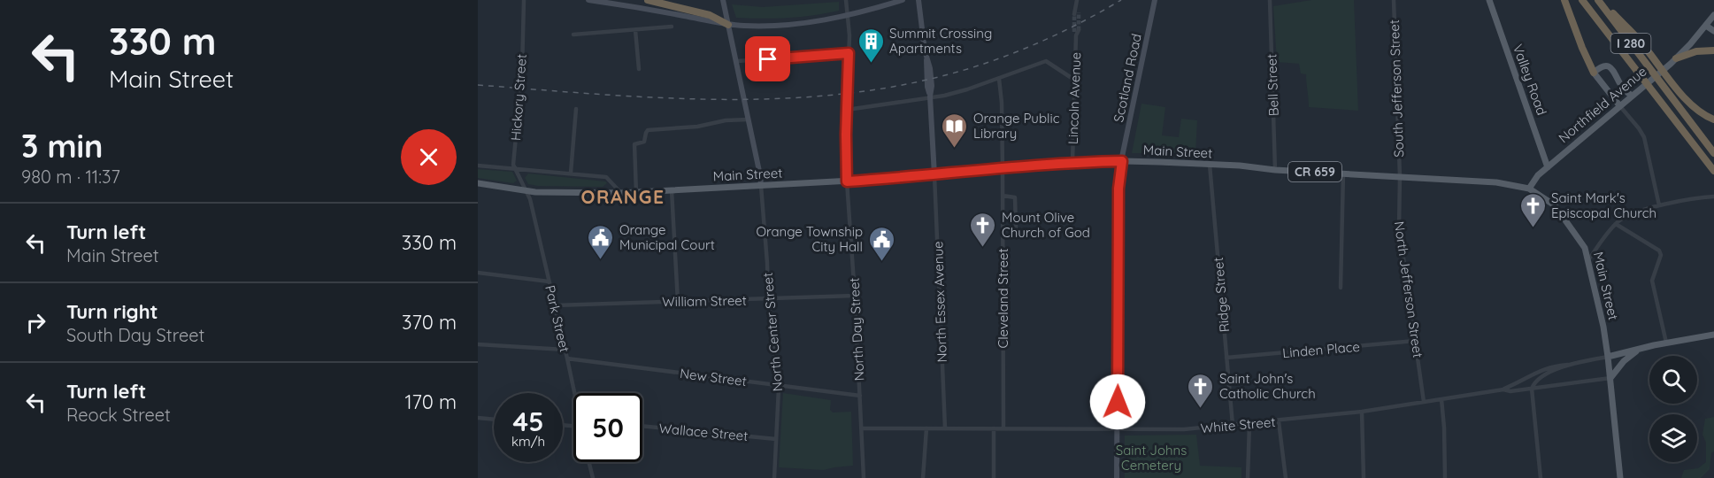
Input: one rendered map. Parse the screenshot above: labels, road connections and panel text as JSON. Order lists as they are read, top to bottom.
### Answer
{
  "streets": {
    "highway": ["I 280"],
    "main road": [
      "Scotland Road",
      "Valley Road",
      "Northfield Avenue",
      "Main Street",
      "CR 659"
    ],
    "street": [
      "Bell Street",
      "South Jefferson Street",
      "Hickory Street",
      "Lincoln Avenue",
      "North Jefferson Street",
      "Ridge Street",
      "Cleveland Street",
      "William Street",
      "North Essex Avenue",
      "Park Street",
      "North Day Street",
      "North Center Street",
      "Linden Place",
      "New Street",
      "White Street",
      "Wallace Street"
    ]
  },
  "crossings": [
    ["Scotland Road", "Main Street"],
    ["Scotland Road", "White Street"],
    ["Valley Road", "Northfield Avenue"],
    ["Bell Street", "Main Street"],
    ["South Jefferson Street", "Main Street"],
    ["South Jefferson Street", "North Jefferson Street"],
    ["Lincoln Avenue", "Main Street"],
    ["Northfield Avenue", "Main Street"],
    ["Main Street", "North Jefferson Street"],
    ["Main Street", "Ridge Street"],
    ["Main Street", "Cleveland Street"],
    ["Main Street", "North Essex Avenue"],
    ["Main Street", "Park Street"],
    ["Main Street", "North Day Street"],
    ["Main Street", "North Center Street"],
    ["Main Street", "White Street"],
    ["North Jefferson Street", "Linden Place"],
    ["North Jefferson Street", "White Street"],
    ["Ridge Street", "Linden Place"],
    ["Ridge Street", "White Street"],
    ["Cleveland Street", "White Street"],
    ["William Street", "Park Street"],
    ["William Street", "North Day Street"],
    ["William Street", "North Center Street"],
    ["North Essex Avenue", "White Street"],
    ["Park Street", "New Street"],
    ["North Day Street", "New Street"],
    ["North Day Street", "White Street"],
    ["North Center Street", "New Street"],
    ["North Center Street", "Wallace Street"]
  ],
  "districts": ["ORANGE"],
  "parks": ["Saint Johns Cemetery"],
  "places": {
    "building": ["Summit Crossing Apartments"],
    "library": ["Orange Public Library"],
    "church": ["Saint Mark's Episcopal Church", "Mount Olive Church of God", "Saint John's Catholic Church"],
    "public building": ["Orange Municipal Court", "Orange Township City Hall"]
  },
  "page": {
    "turn": ["330 m", "Main Street"],
    "heading": ["3 min", "980 m · 11:37"],
    "list": [
      {
        "name": "Turn left",
        "note": "Main Street",
        "value": "330 m"
      },
      {
        "name": "Turn right",
        "note": "South Day Street",
        "value": "370 m"
      },
      {
        "name": "Turn left",
        "note": "Reock Street",
        "value": "170 m"
      }
    ],
    "speed": "45 km/h",
    "limit": "50"
  }
}
